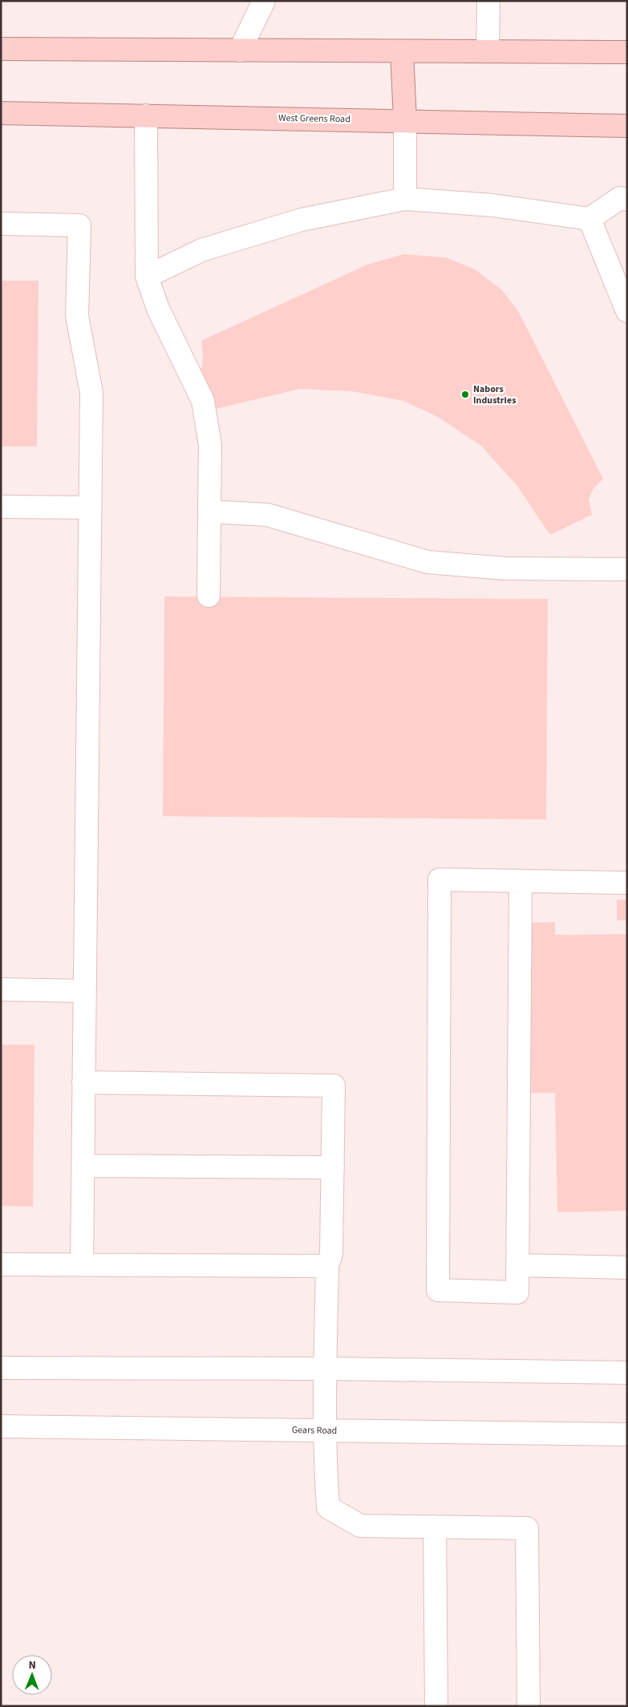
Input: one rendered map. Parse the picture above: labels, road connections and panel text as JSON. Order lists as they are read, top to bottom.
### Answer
{
  "streets": {
    "main road": ["West Greens Road"],
    "street": ["Gears Road"]
  },
  "places": ["Nabors Industries"],
  "north": "top"
}
